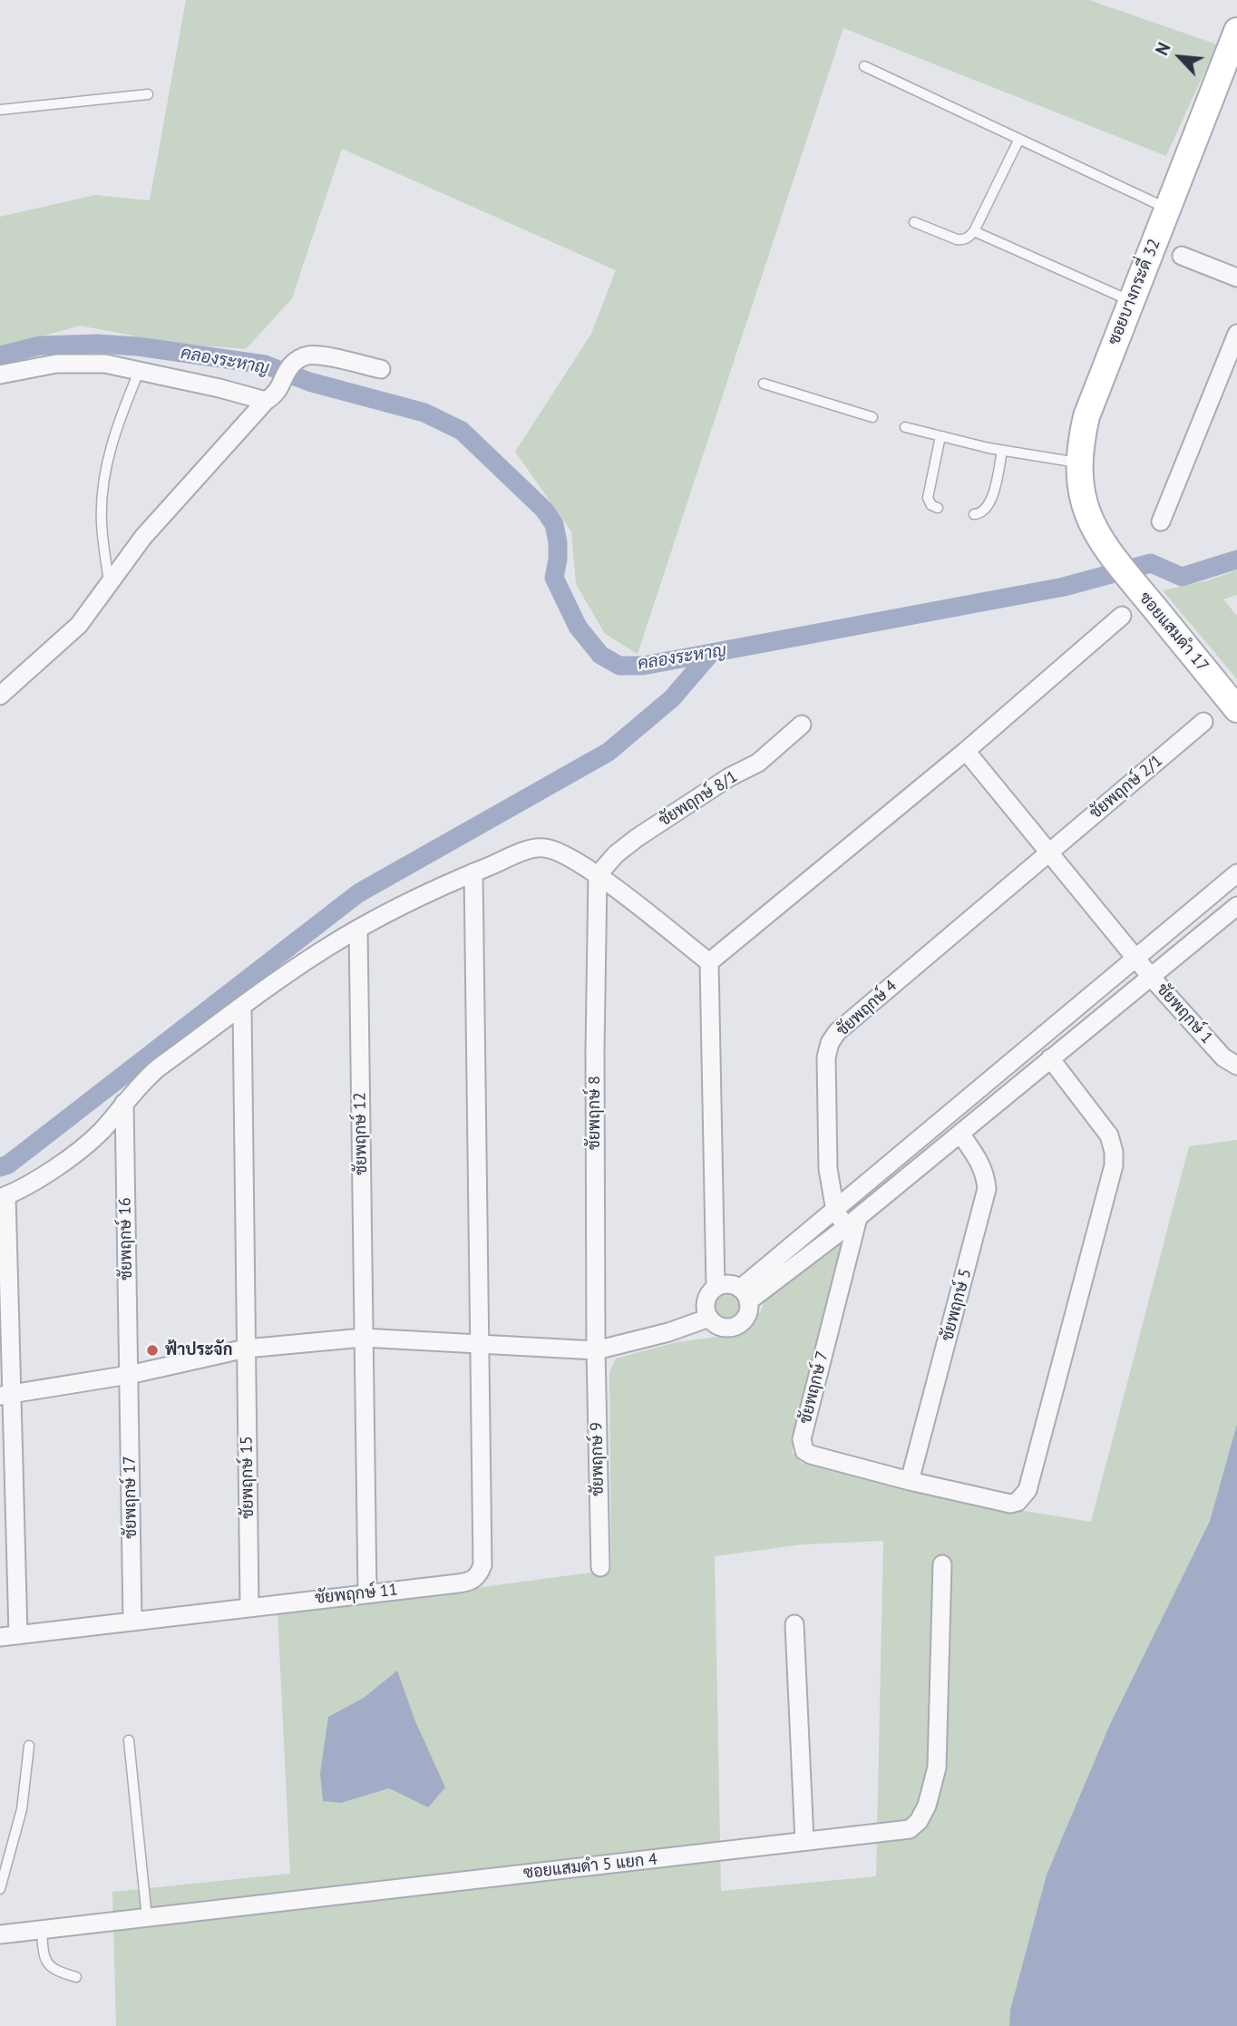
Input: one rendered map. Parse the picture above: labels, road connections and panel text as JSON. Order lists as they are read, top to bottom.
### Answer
{
  "streets": {
    "street": [
      "ซอยบางกระดี่ 32",
      "ซอยแสมดำ 17",
      "ชัยพฤกษ์ 2/1",
      "ชัยพฤกษ์ 8/1",
      "ชัยพฤกษ์ 4",
      "ชัยพฤกษ์ 1",
      "ชัยพฤกษ์ 8",
      "ชัยพฤกษ์ 12",
      "ชัยพฤกษ์ 16",
      "ชัยพฤกษ์ 5",
      "ชัยพฤกษ์ 7",
      "ชัยพฤกษ์ 9",
      "ชัยพฤกษ์ 15",
      "ชัยพฤกษ์ 17",
      "ชัยพฤกษ์ 11",
      "ซอยแสมดำ 5 แยก 4"
    ]
  },
  "crossings": [
    ["ซอยบางกระดี่ 32", "ซอยแสมดำ 17"],
    ["ชัยพฤกษ์ 2/1", "ชัยพฤกษ์ 4"],
    ["ชัยพฤกษ์ 2/1", "ชัยพฤกษ์ 1"],
    ["ชัยพฤกษ์ 8/1", "ชัยพฤกษ์ 8"],
    ["ชัยพฤกษ์ 4", "ชัยพฤกษ์ 1"],
    ["ชัยพฤกษ์ 4", "ชัยพฤกษ์ 7"],
    ["ชัยพฤกษ์ 8", "ชัยพฤกษ์ 9"],
    ["ชัยพฤกษ์ 12", "ชัยพฤกษ์ 11"],
    ["ชัยพฤกษ์ 16", "ชัยพฤกษ์ 17"],
    ["ชัยพฤกษ์ 5", "ชัยพฤกษ์ 7"],
    ["ชัยพฤกษ์ 15", "ชัยพฤกษ์ 11"],
    ["ชัยพฤกษ์ 17", "ชัยพฤกษ์ 11"]
  ],
  "water": ["คลองระหาญ"],
  "places": ["ฟ้าประจัก"],
  "north": "top left"
}
